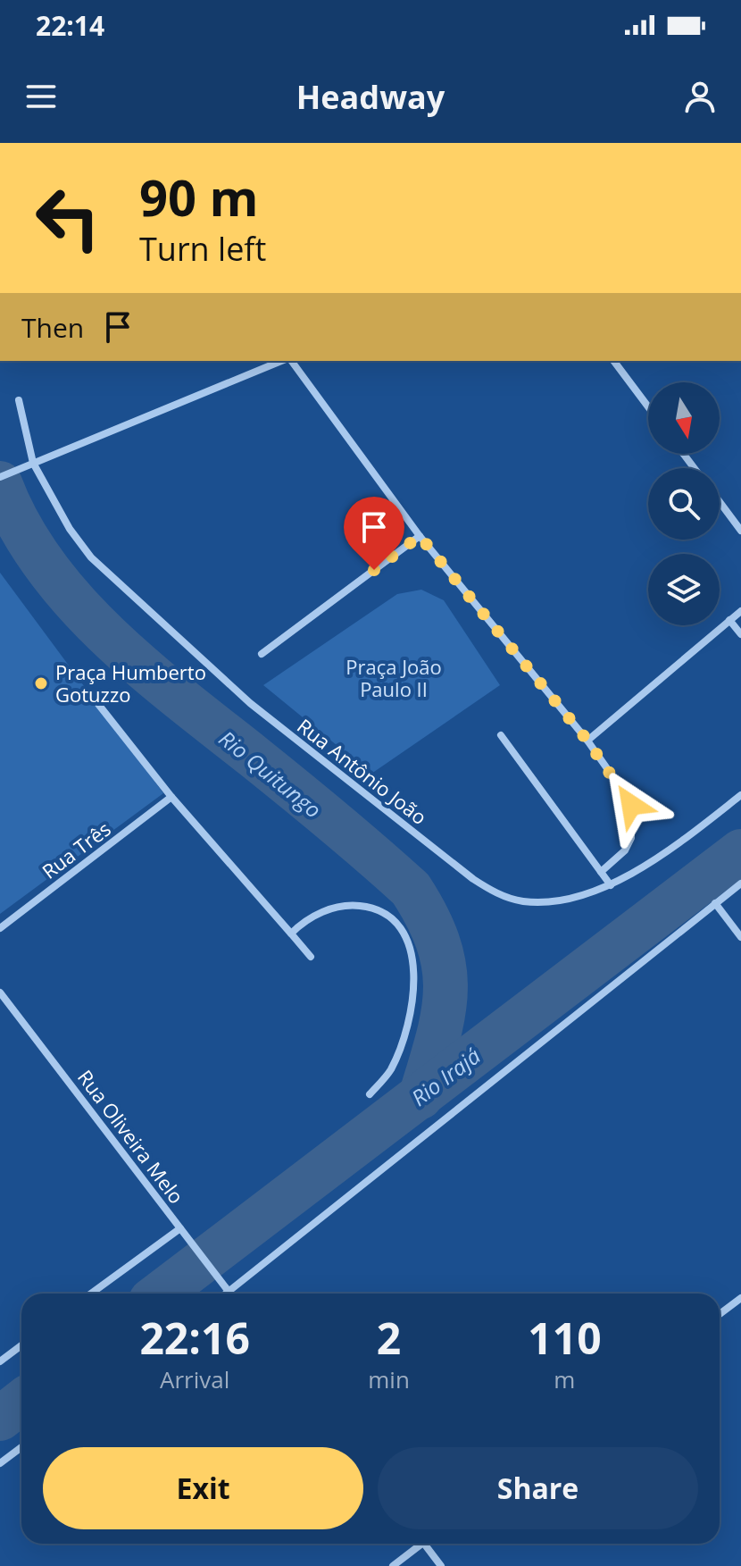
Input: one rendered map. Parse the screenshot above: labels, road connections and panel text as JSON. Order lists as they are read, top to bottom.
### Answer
{
  "streets": {
    "street": ["Rua Antônio João", "Rua Três", "Rua Oliveira Melo"]
  },
  "water": ["Rio Quitungo", "Rio Irajá"],
  "parks": ["Praça João Paulo II"],
  "places": ["Praça Humberto Gotuzzo"],
  "north": "bottom",
  "page": {
    "status": "22:14",
    "header": "Headway",
    "turn": ["90 m", "Turn left"],
    "then": "Then",
    "eta": [
      "22:16",
      "Arrival",
      "2",
      "min",
      "110",
      "m"
    ],
    "buttons": ["Exit", "Share"]
  }
}
